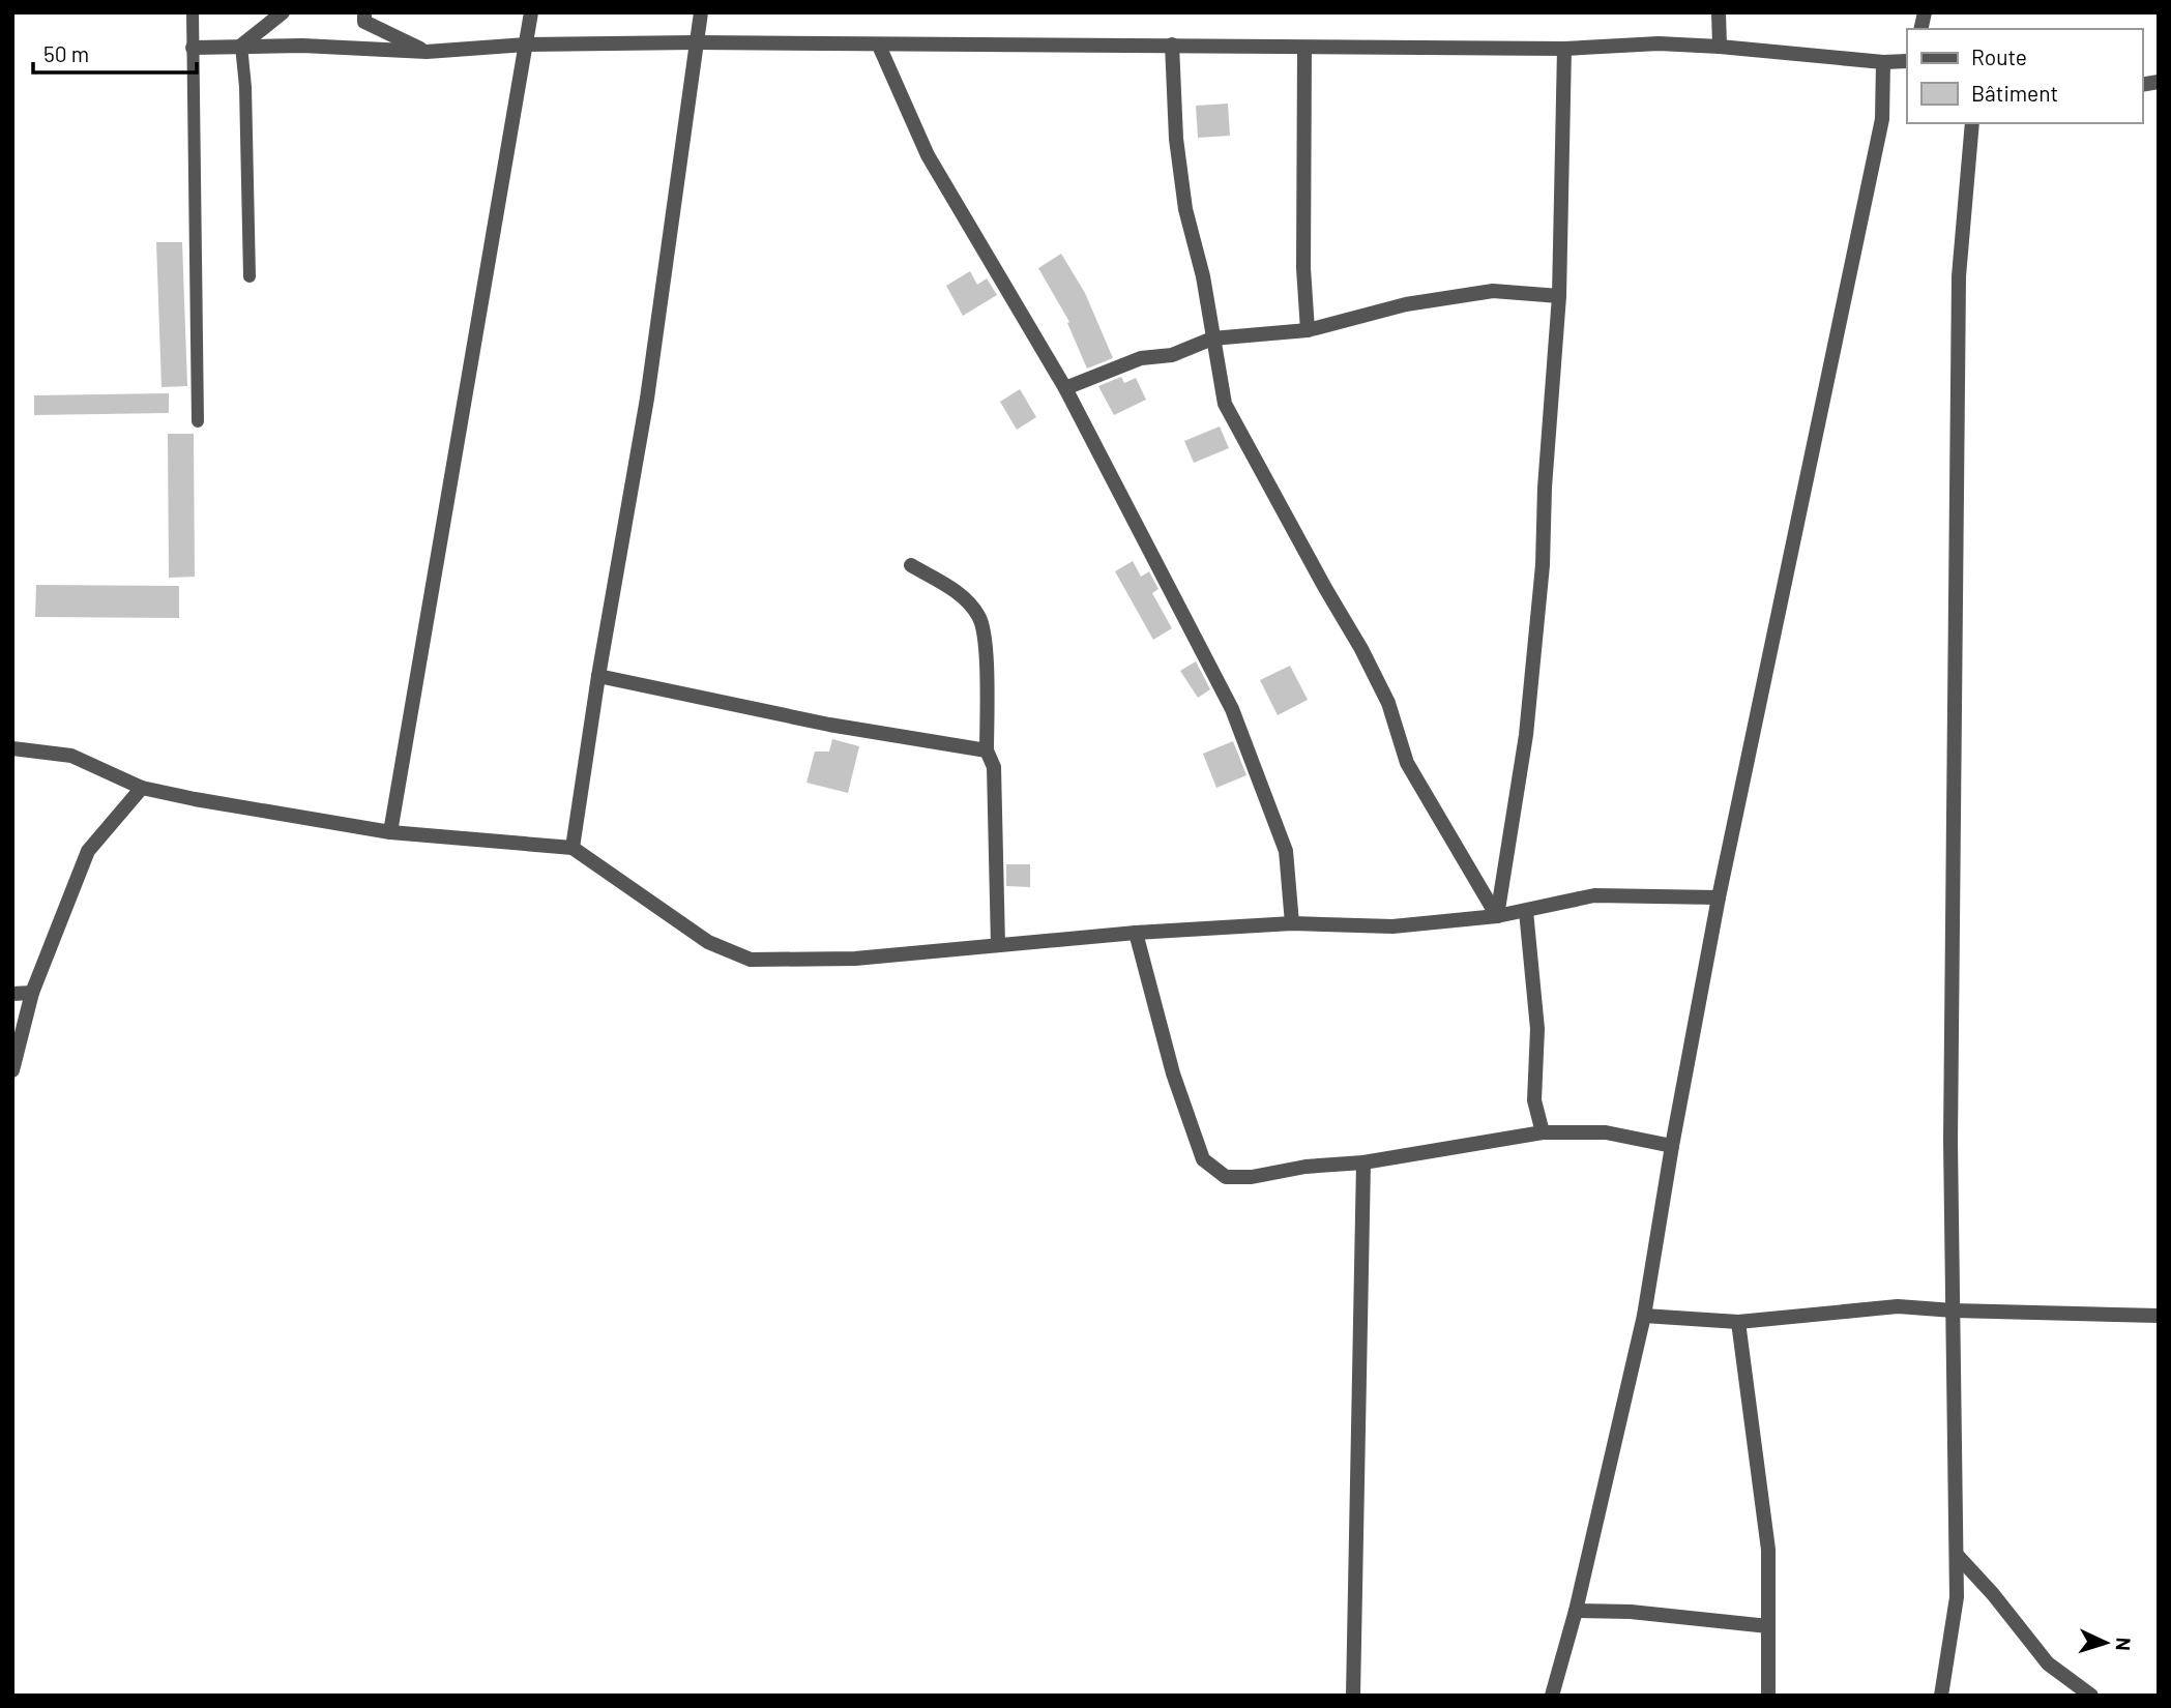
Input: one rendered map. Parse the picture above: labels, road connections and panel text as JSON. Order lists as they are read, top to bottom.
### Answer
{
  "legend": ["Route", "Bâtiment"],
  "scale_bar": "50 m",
  "north": "right"
}
